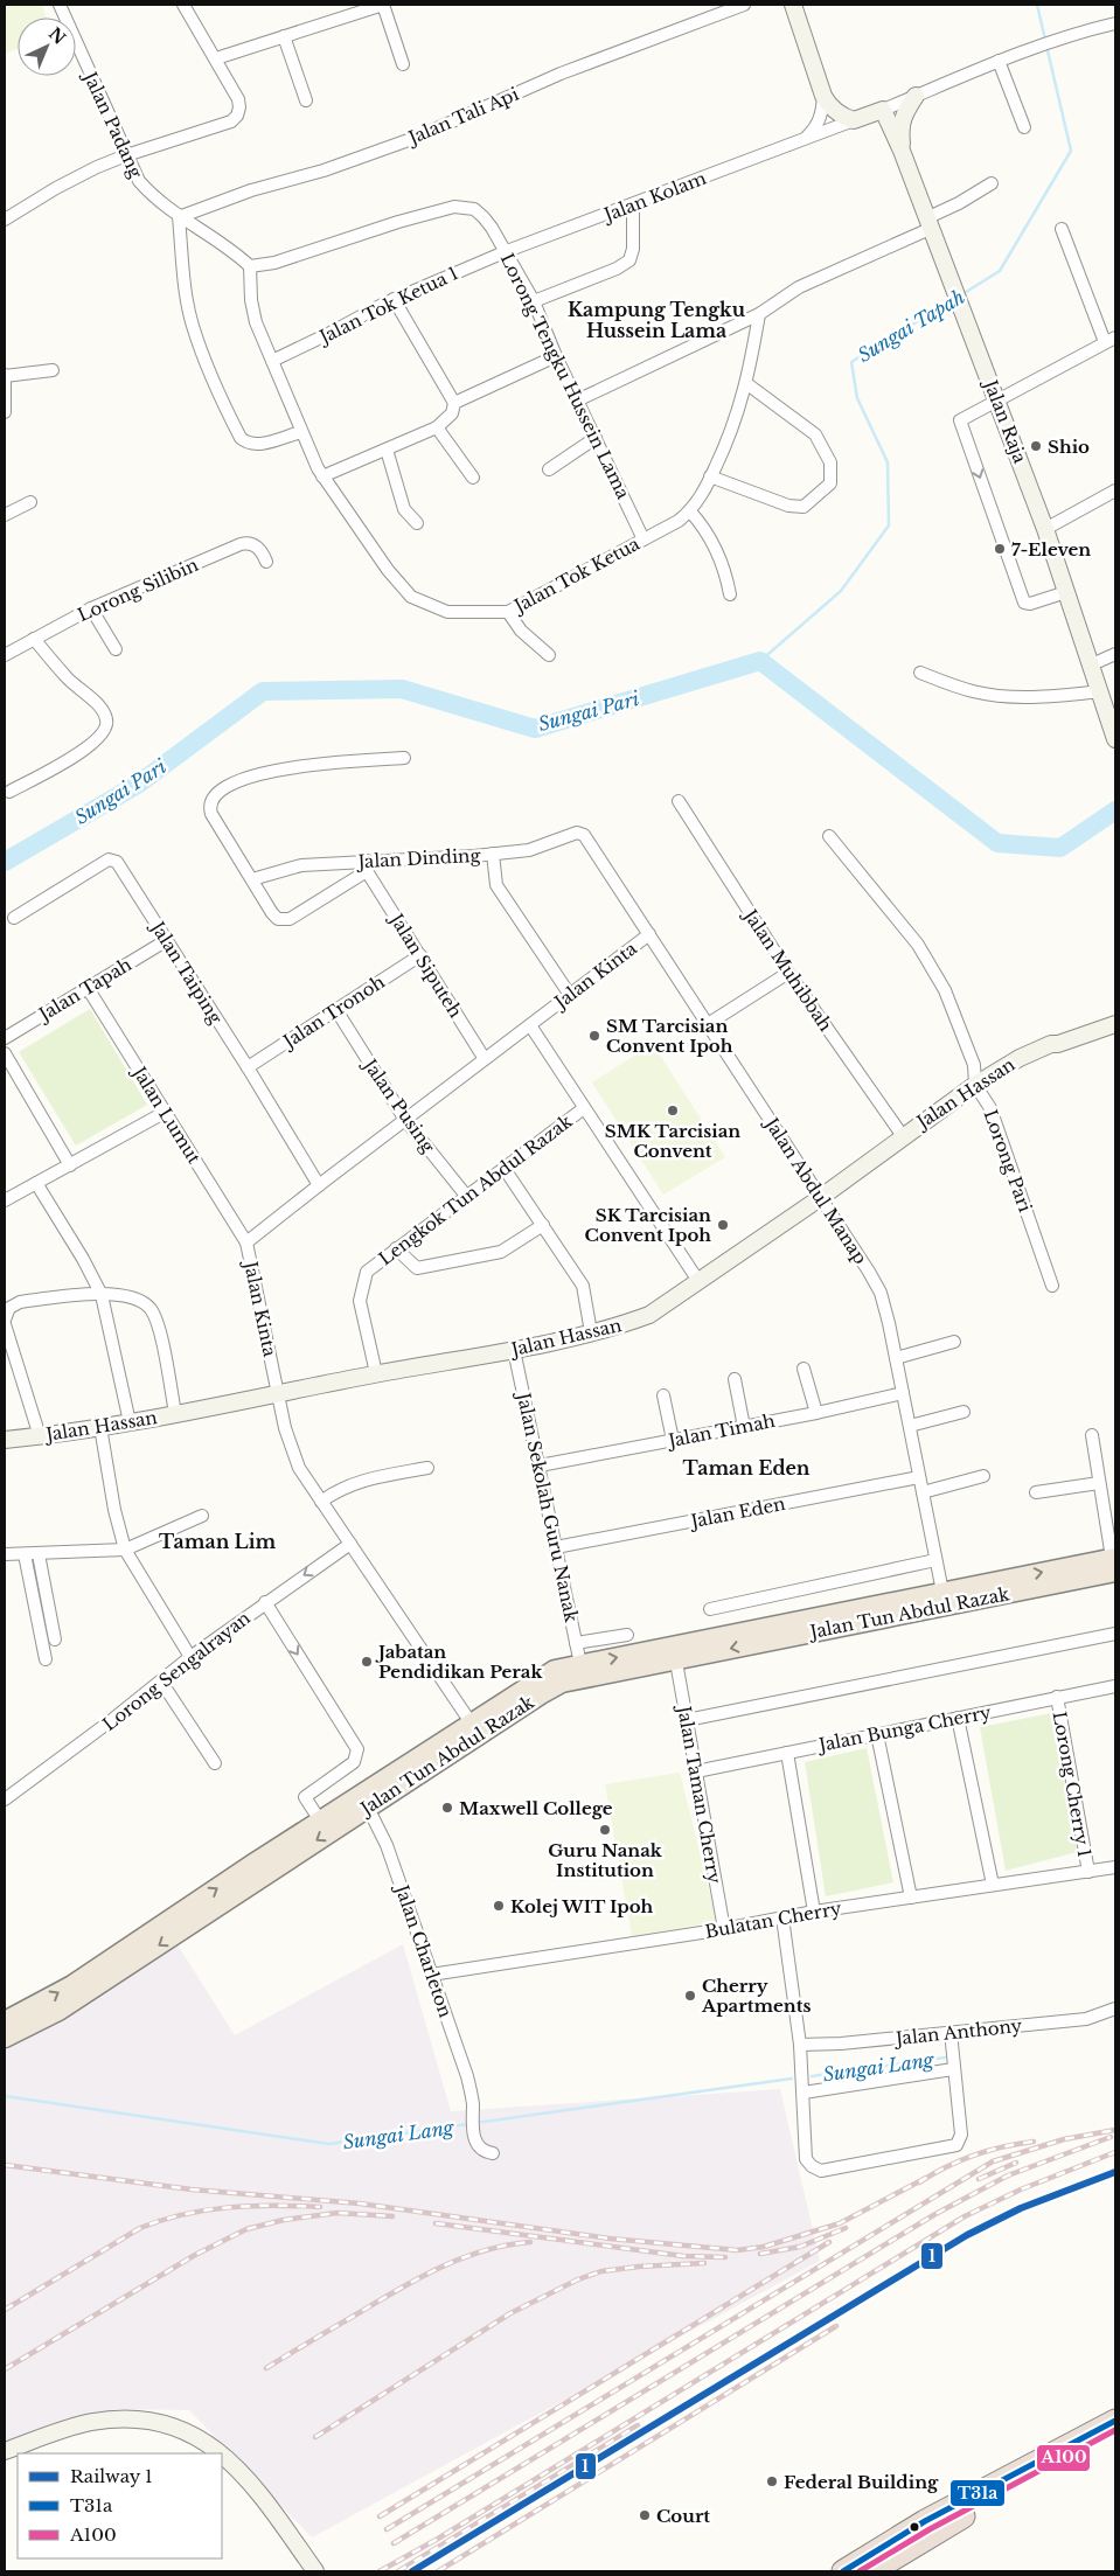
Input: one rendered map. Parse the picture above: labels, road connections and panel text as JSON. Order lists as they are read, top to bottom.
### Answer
{
  "streets": {
    "main road": ["Jalan Tun Abdul Razak"],
    "street": [
      "Jalan Tali Api",
      "Jalan Padang",
      "Jalan Kolam",
      "Jalan Tok Ketua 1",
      "Lorong Tengku Hussein Lama",
      "Jalan Raja",
      "Jalan Tok Ketua",
      "Lorong Silibin",
      "Jalan Dinding",
      "Jalan Siputeh",
      "Jalan Muhibbah",
      "Jalan Taiping",
      "Jalan Kinta",
      "Jalan Tapah",
      "Jalan Tronoh",
      "Jalan Hassan",
      "Jalan Pusing",
      "Jalan Lumut",
      "Lorong Pari",
      "Lengkok Tun Abdul Razak",
      "Jalan Abdul Manap",
      "Jalan Timah",
      "Jalan Sekolah Guru Nanak",
      "Jalan Eden",
      "Lorong Sengalrayan",
      "Jalan Bunga Cherry",
      "Lorong Cherry 1",
      "Jalan Taman Cherry",
      "Bulatan Cherry",
      "Jalan Charleton",
      "Jalan Anthony"
    ]
  },
  "crossings": [
    ["Jalan Tali Api", "Jalan Padang"],
    ["Jalan Padang", "Lorong Tengku Hussein Lama"],
    ["Jalan Padang", "Jalan Tok Ketua"],
    ["Jalan Kolam", "Jalan Tok Ketua 1"],
    ["Jalan Kolam", "Lorong Tengku Hussein Lama"],
    ["Jalan Kolam", "Jalan Raja"],
    ["Jalan Tok Ketua 1", "Lorong Tengku Hussein Lama"],
    ["Jalan Tok Ketua 1", "Jalan Tok Ketua"],
    ["Lorong Tengku Hussein Lama", "Jalan Tok Ketua"],
    ["Jalan Dinding", "Jalan Siputeh"],
    ["Jalan Dinding", "Jalan Abdul Manap"],
    ["Jalan Siputeh", "Jalan Kinta"],
    ["Jalan Siputeh", "Jalan Tronoh"],
    ["Jalan Muhibbah", "Jalan Hassan"],
    ["Jalan Taiping", "Jalan Kinta"],
    ["Jalan Taiping", "Jalan Tapah"],
    ["Jalan Taiping", "Jalan Tronoh"],
    ["Jalan Kinta", "Jalan Hassan"],
    ["Jalan Kinta", "Jalan Pusing"],
    ["Jalan Kinta", "Jalan Lumut"],
    ["Jalan Kinta", "Jalan Abdul Manap"],
    ["Jalan Kinta", "Jalan Tun Abdul Razak"],
    ["Jalan Kinta", "Lorong Sengalrayan"],
    ["Jalan Tapah", "Jalan Lumut"],
    ["Jalan Tronoh", "Jalan Pusing"],
    ["Jalan Hassan", "Lorong Pari"],
    ["Jalan Hassan", "Lengkok Tun Abdul Razak"],
    ["Jalan Hassan", "Jalan Abdul Manap"],
    ["Jalan Hassan", "Jalan Sekolah Guru Nanak"],
    ["Jalan Pusing", "Lengkok Tun Abdul Razak"],
    ["Jalan Abdul Manap", "Jalan Timah"],
    ["Jalan Abdul Manap", "Jalan Eden"],
    ["Jalan Abdul Manap", "Jalan Tun Abdul Razak"],
    ["Jalan Timah", "Jalan Sekolah Guru Nanak"],
    ["Jalan Sekolah Guru Nanak", "Jalan Eden"],
    ["Jalan Sekolah Guru Nanak", "Jalan Tun Abdul Razak"],
    ["Jalan Tun Abdul Razak", "Jalan Taman Cherry"],
    ["Jalan Tun Abdul Razak", "Jalan Charleton"],
    ["Jalan Bunga Cherry", "Lorong Cherry 1"],
    ["Jalan Bunga Cherry", "Jalan Taman Cherry"],
    ["Lorong Cherry 1", "Bulatan Cherry"],
    ["Jalan Taman Cherry", "Bulatan Cherry"],
    ["Bulatan Cherry", "Jalan Charleton"]
  ],
  "districts": ["Kampung Tengku Hussein Lama", "Taman Eden", "Taman Lim"],
  "water": ["Sungai Tapah", "Sungai Pari", "Sungai Lang"],
  "places": [
    "Shio",
    "7-Eleven",
    "SM Tarcisian Convent Ipoh",
    "SMK Tarcisian Convent",
    "SK Tarcisian Convent Ipoh",
    "Jabatan Pendidikan Perak",
    "Maxwell College",
    "Guru Nanak Institution",
    "Kolej WIT Ipoh",
    "Cherry Apartments",
    "Federal Building",
    "Court"
  ],
  "lines": ["rail line 1", "transit line T31a", "transit line A100"],
  "legend": ["Railway 1", "T31a", "A100"],
  "north": "top right"
}
